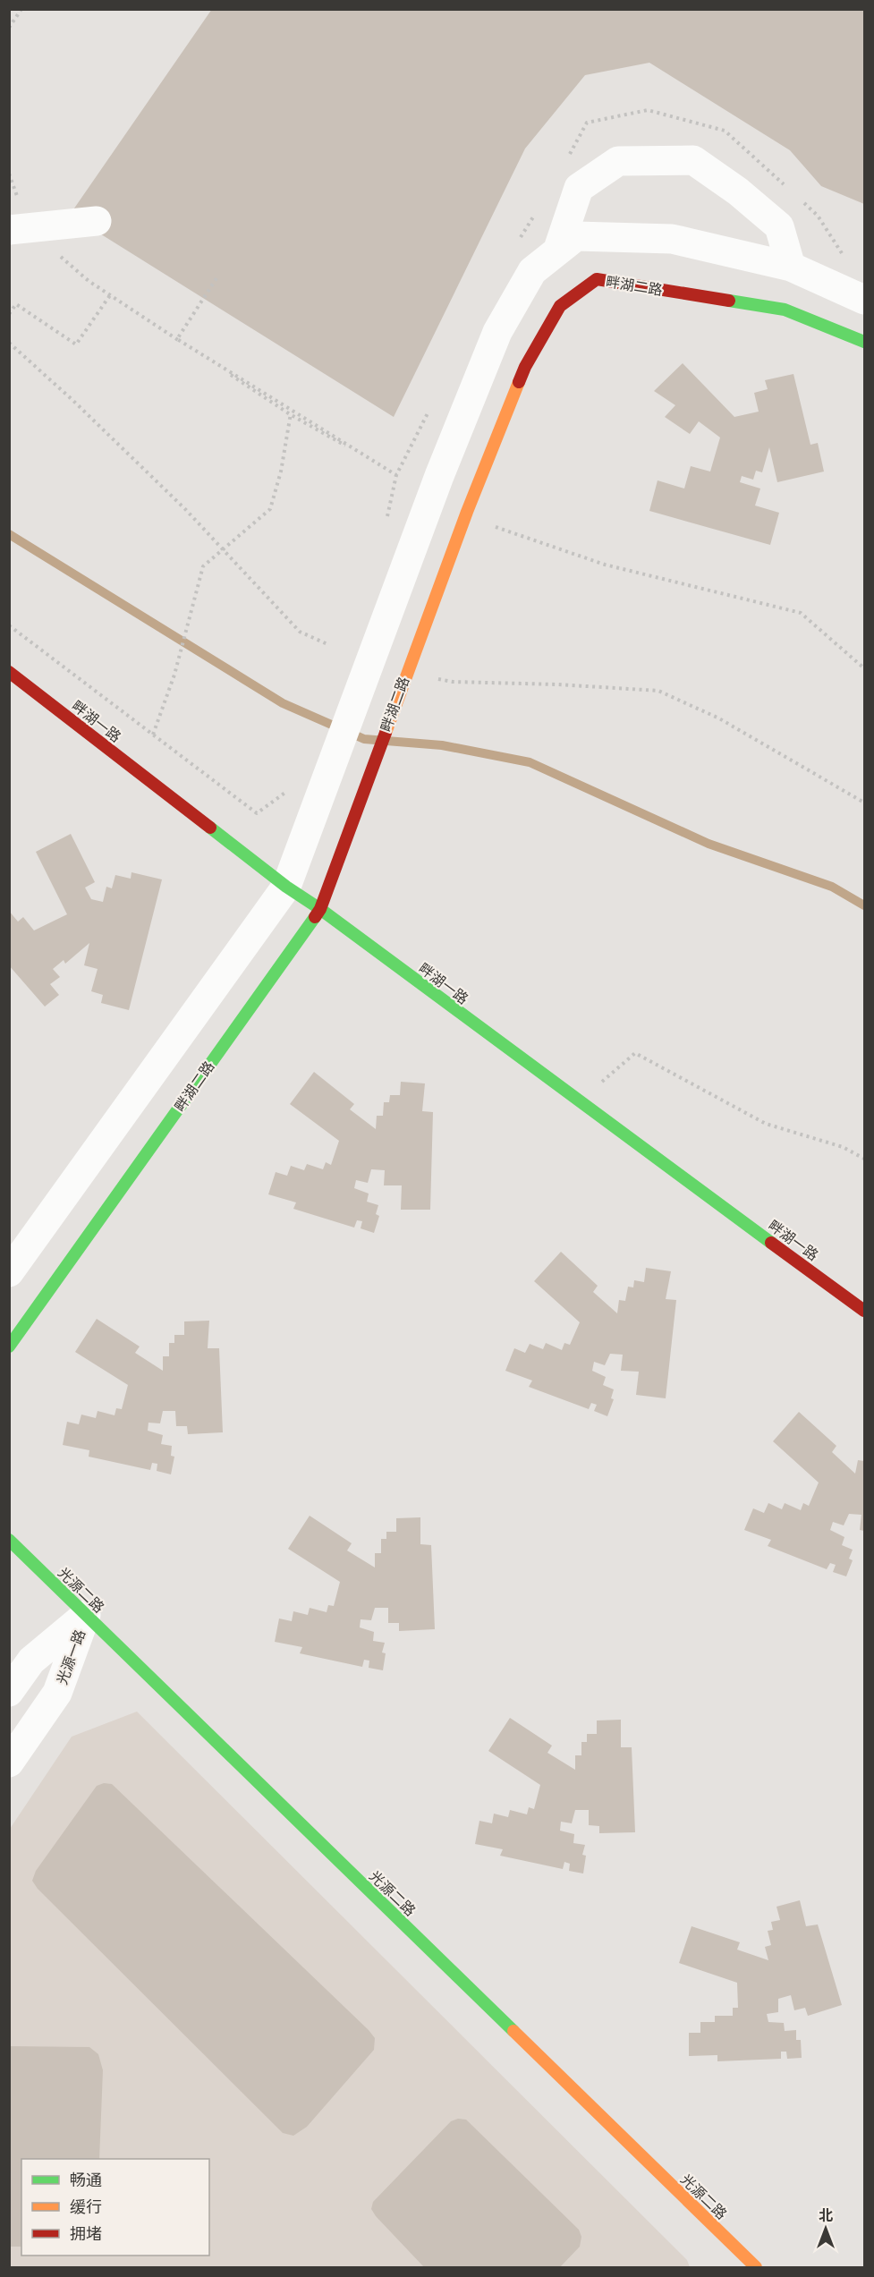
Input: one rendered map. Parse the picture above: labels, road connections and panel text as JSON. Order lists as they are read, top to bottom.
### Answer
{
  "streets": {
    "street": [
      "畔湖二路",
      "畔湖一路",
      "光源二路",
      "光源一路"
    ]
  },
  "crossings": [
    ["畔湖二路", "畔湖一路"],
    ["光源二路", "光源一路"]
  ],
  "legend": ["畅通", "缓行", "拥堵"],
  "north": "top"
}
